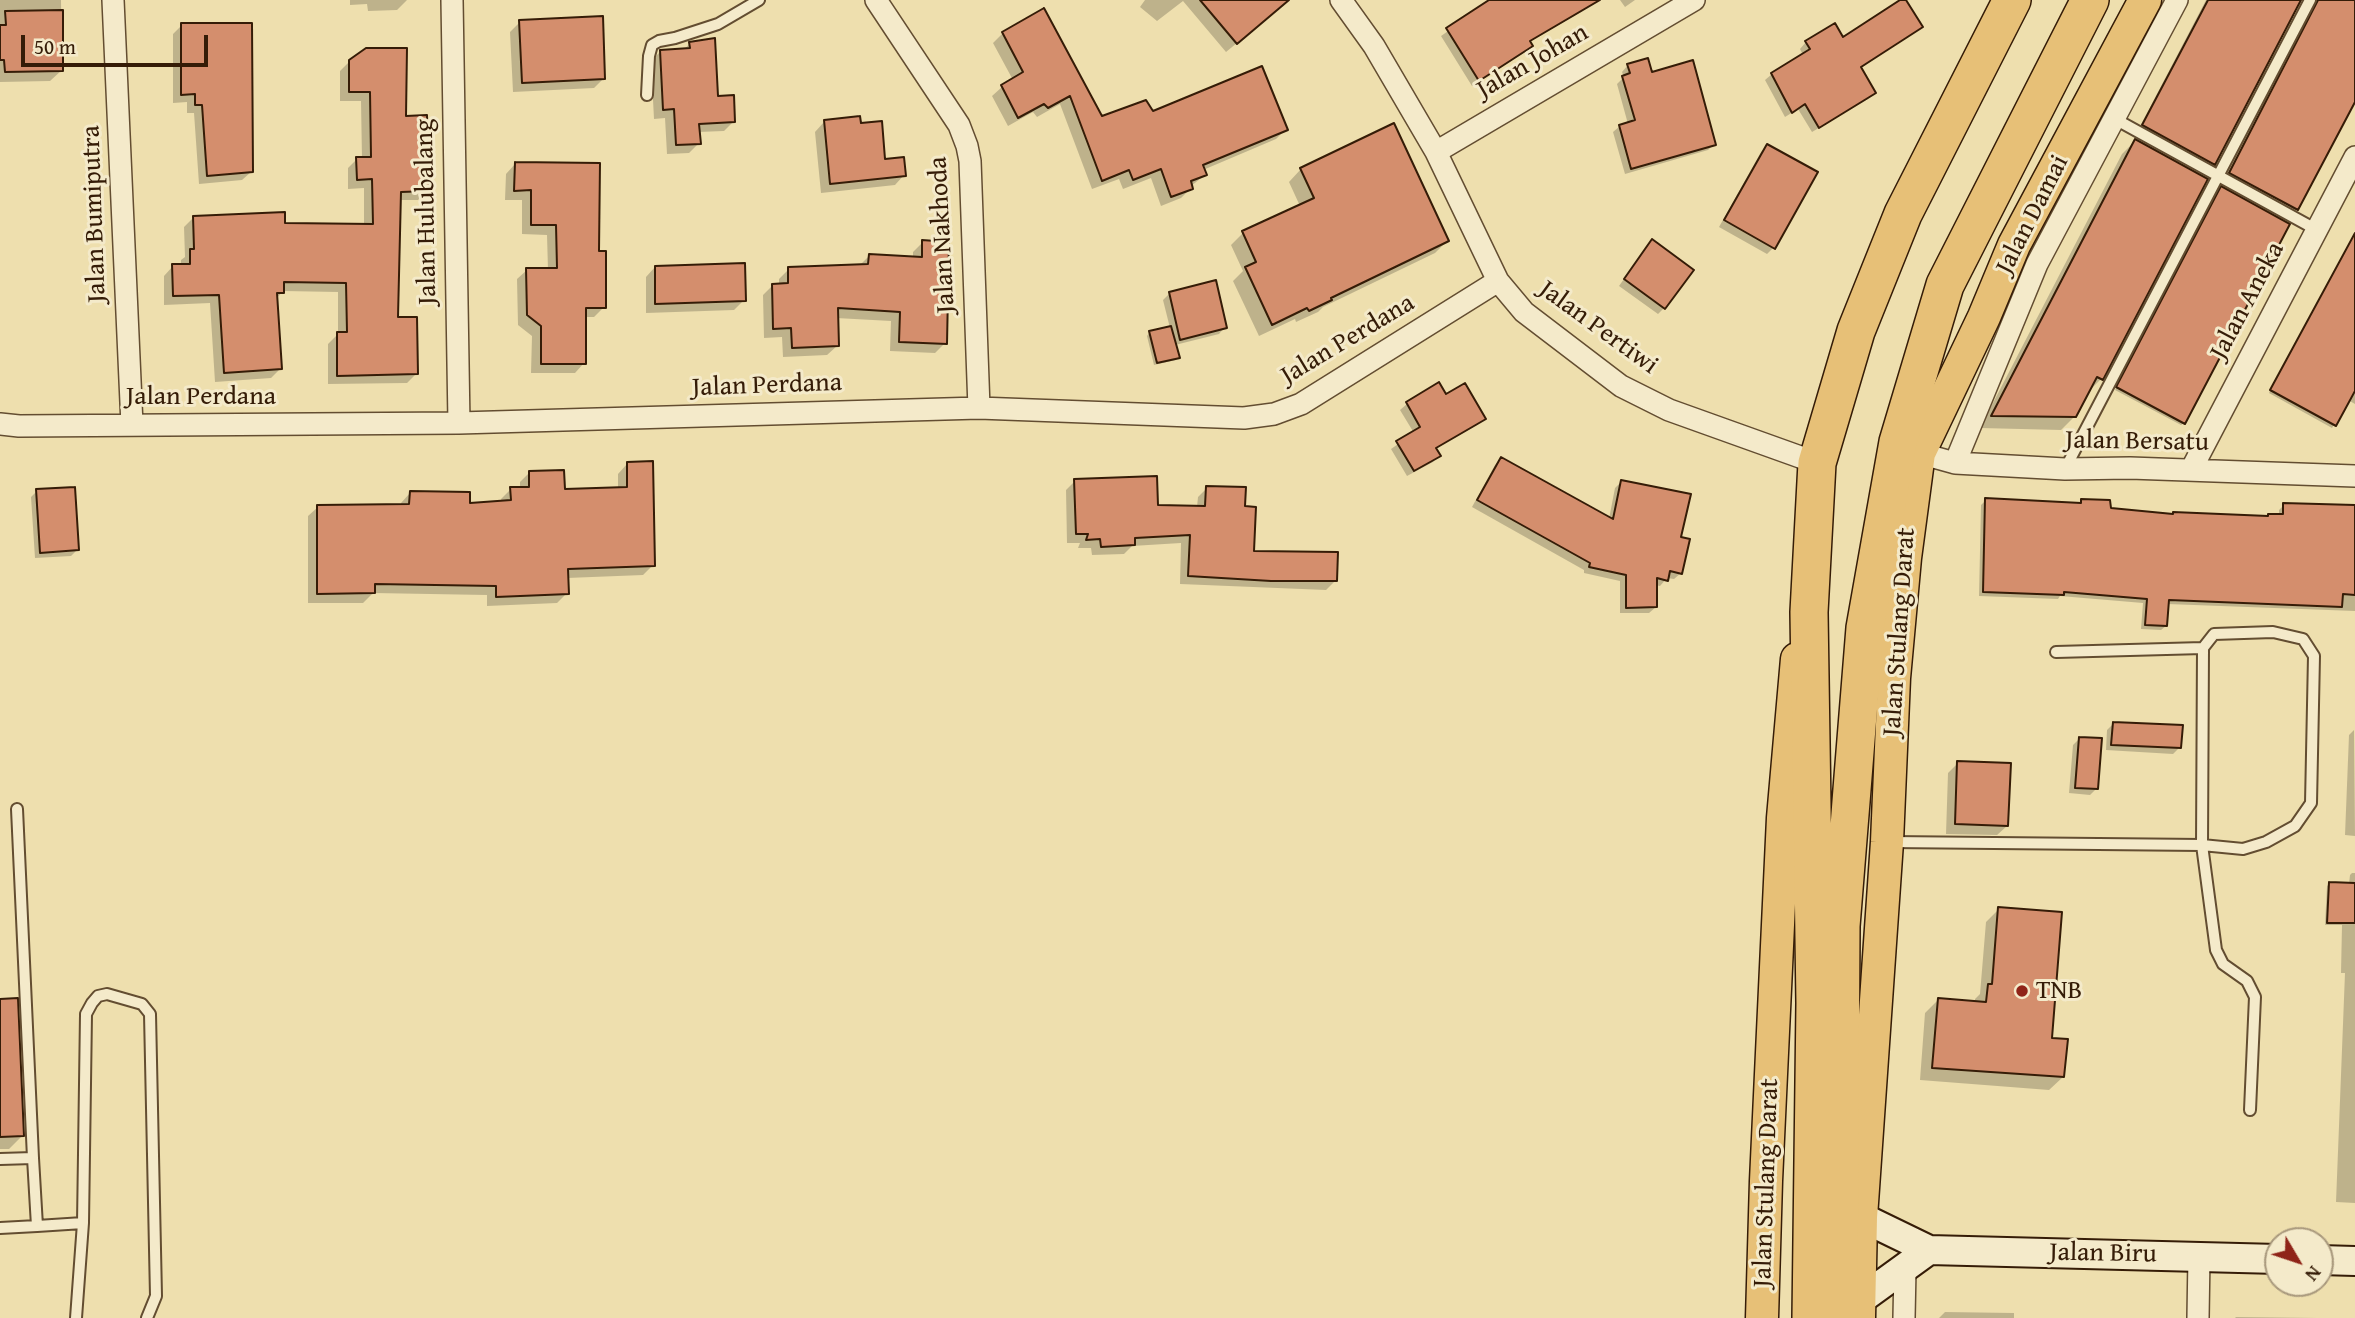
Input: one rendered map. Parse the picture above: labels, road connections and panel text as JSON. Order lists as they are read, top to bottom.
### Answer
{
  "streets": {
    "highway": ["Jalan Stulang Darat"],
    "street": [
      "Jalan Johan",
      "Jalan Hulubalang",
      "Jalan Bumiputra",
      "Jalan Damai",
      "Jalan Nakhoda",
      "Jalan Aneka",
      "Jalan Pertiwi",
      "Jalan Perdana",
      "Jalan Bersatu",
      "Jalan Biru"
    ]
  },
  "crossings": [
    ["Jalan Johan", "Jalan Pertiwi"],
    ["Jalan Hulubalang", "Jalan Perdana"],
    ["Jalan Bumiputra", "Jalan Perdana"],
    ["Jalan Damai", "Jalan Bersatu"],
    ["Jalan Nakhoda", "Jalan Perdana"],
    ["Jalan Aneka", "Jalan Bersatu"],
    ["Jalan Pertiwi", "Jalan Perdana"],
    ["Jalan Pertiwi", "Jalan Stulang Darat"],
    ["Jalan Bersatu", "Jalan Stulang Darat"],
    ["Jalan Stulang Darat", "Jalan Biru"]
  ],
  "places": ["TNB"],
  "scale_bar": "50 m",
  "north": "bottom right"
}
